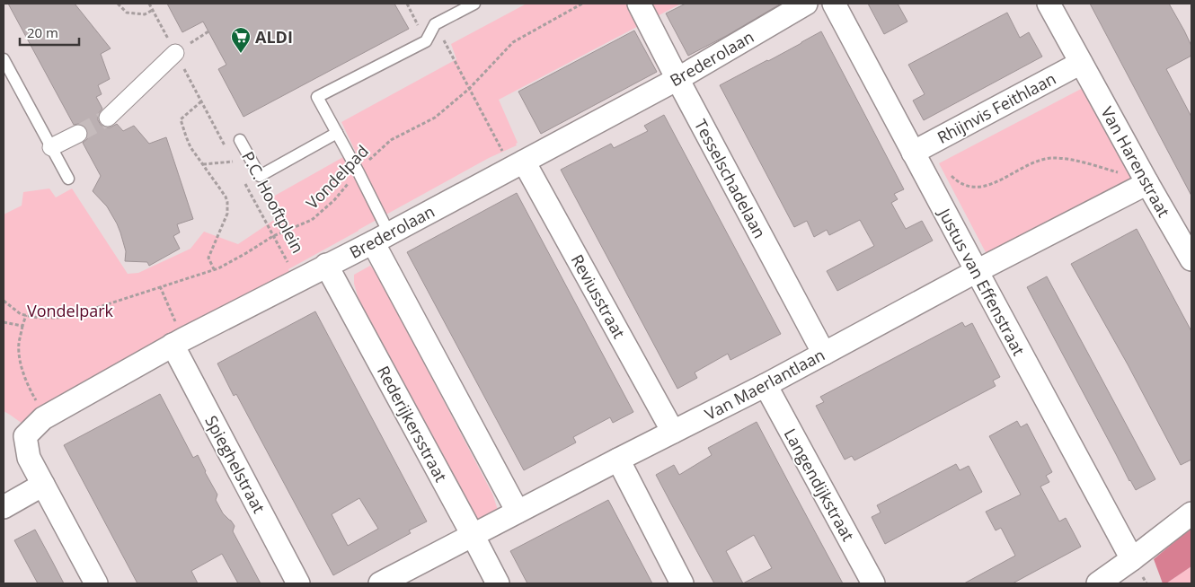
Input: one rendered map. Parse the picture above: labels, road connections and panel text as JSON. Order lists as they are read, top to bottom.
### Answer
{
  "streets": {
    "street": [
      "Brederolaan",
      "Rhijnvis Feithlaan",
      "Van Harenstraat",
      "Tesselschadelaan",
      "Justus van Effenstraat",
      "Reviusstraat",
      "Van Maerlantlaan",
      "Rederijkersstraat",
      "Spieghelstraat",
      "Langendijkstraat"
    ],
    "path": ["Vondelpad", "P.C. Hooftplein"]
  },
  "crossings": [
    ["Brederolaan", "Tesselschadelaan"],
    ["Brederolaan", "P.C. Hooftplein"],
    ["Brederolaan", "Reviusstraat"],
    ["Brederolaan", "Rederijkersstraat"],
    ["Brederolaan", "Spieghelstraat"],
    ["Rhijnvis Feithlaan", "Van Harenstraat"],
    ["Rhijnvis Feithlaan", "Justus van Effenstraat"],
    ["Van Harenstraat", "Van Maerlantlaan"],
    ["Vondelpad", "P.C. Hooftplein"],
    ["Tesselschadelaan", "Van Maerlantlaan"],
    ["Justus van Effenstraat", "Van Maerlantlaan"],
    ["Reviusstraat", "Van Maerlantlaan"],
    ["Van Maerlantlaan", "Rederijkersstraat"],
    ["Van Maerlantlaan", "Langendijkstraat"]
  ],
  "parks": ["Vondelpark"],
  "places": {
    "supermarket": ["ALDI"]
  },
  "scale_bar": "20 m"
}
